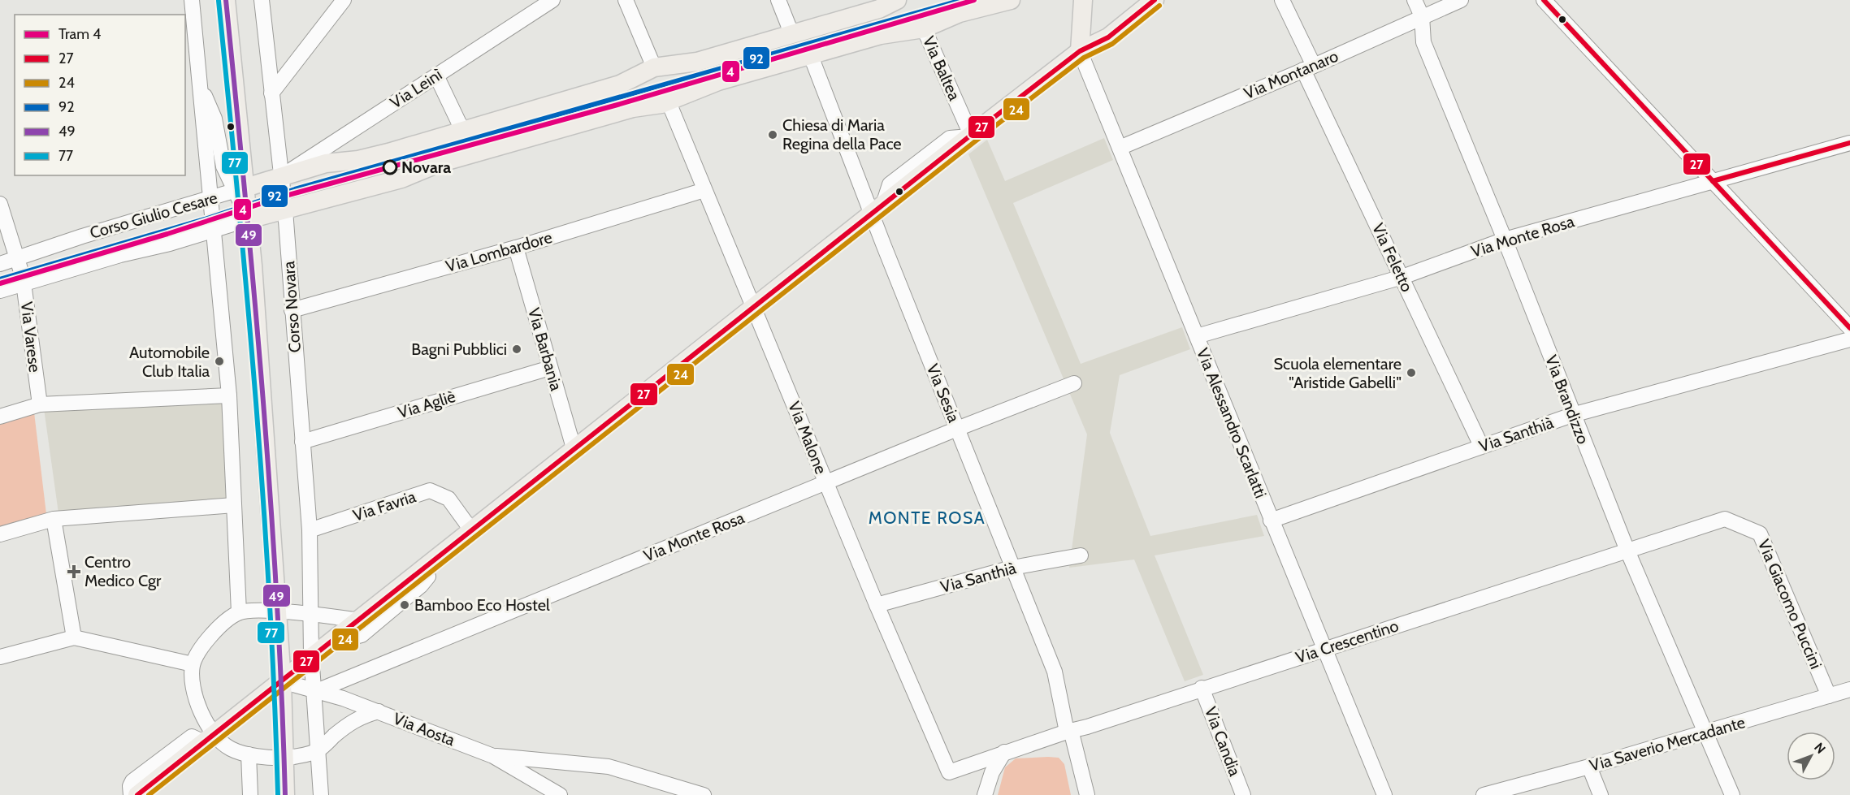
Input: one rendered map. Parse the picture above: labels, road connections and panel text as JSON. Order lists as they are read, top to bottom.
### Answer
{
  "streets": {
    "main road": ["Corso Giulio Cesare"],
    "street": [
      "Via Baltea",
      "Via Montanaro",
      "Via Leinì",
      "Via Monte Rosa",
      "Via Lombardore",
      "Via Feletto",
      "Corso Novara",
      "Via Varese",
      "Via Barbania",
      "Via Sesia",
      "Via Brandizzo",
      "Via Agliè",
      "Via Alessandro Scarlatti",
      "Via Santhià",
      "Via Malone",
      "Via Favria",
      "Via Giacomo Puccini",
      "Via Crescentino",
      "Via Aosta",
      "Via Candia",
      "Via Saverio Mercadante"
    ]
  },
  "crossings": [
    ["Via Baltea", "Corso Giulio Cesare"],
    ["Via Montanaro", "Via Feletto"],
    ["Via Montanaro", "Via Brandizzo"],
    ["Via Montanaro", "Via Alessandro Scarlatti"],
    ["Via Leinì", "Corso Giulio Cesare"],
    ["Via Leinì", "Corso Novara"],
    ["Corso Giulio Cesare", "Corso Novara"],
    ["Corso Giulio Cesare", "Via Varese"],
    ["Corso Giulio Cesare", "Via Sesia"],
    ["Corso Giulio Cesare", "Via Malone"],
    ["Via Monte Rosa", "Via Feletto"],
    ["Via Monte Rosa", "Corso Novara"],
    ["Via Monte Rosa", "Via Sesia"],
    ["Via Monte Rosa", "Via Brandizzo"],
    ["Via Monte Rosa", "Via Alessandro Scarlatti"],
    ["Via Monte Rosa", "Via Malone"],
    ["Via Monte Rosa", "Via Aosta"],
    ["Via Lombardore", "Corso Novara"],
    ["Via Lombardore", "Via Barbania"],
    ["Via Lombardore", "Via Malone"],
    ["Via Feletto", "Via Santhià"],
    ["Corso Novara", "Via Agliè"],
    ["Corso Novara", "Via Favria"],
    ["Corso Novara", "Via Aosta"],
    ["Via Barbania", "Via Agliè"],
    ["Via Sesia", "Via Santhià"],
    ["Via Sesia", "Via Crescentino"],
    ["Via Brandizzo", "Via Santhià"],
    ["Via Brandizzo", "Via Giacomo Puccini"],
    ["Via Brandizzo", "Via Crescentino"],
    ["Via Brandizzo", "Via Saverio Mercadante"],
    ["Via Alessandro Scarlatti", "Via Santhià"],
    ["Via Alessandro Scarlatti", "Via Crescentino"],
    ["Via Santhià", "Via Malone"],
    ["Via Malone", "Via Crescentino"],
    ["Via Giacomo Puccini", "Via Crescentino"],
    ["Via Giacomo Puccini", "Via Saverio Mercadante"],
    ["Via Crescentino", "Via Candia"]
  ],
  "districts": ["MONTE ROSA"],
  "places": {
    "other": [
      "Chiesa di Maria Regina della Pace",
      "Novara",
      "Bagni Pubblici",
      "Automobile Club Italia",
      "Scuola elementare \"Aristide Gabelli\"",
      "Bamboo Eco Hostel"
    ],
    "health": ["Centro Medico Cgr"]
  },
  "lines": [
    "tram line 4",
    "transit line 27",
    "transit line 92",
    "transit line 49",
    "transit line 77",
    "transit line 24"
  ],
  "legend": [
    "Tram 4",
    "27",
    "24",
    "92",
    "49",
    "77"
  ],
  "north": "top right"
}
